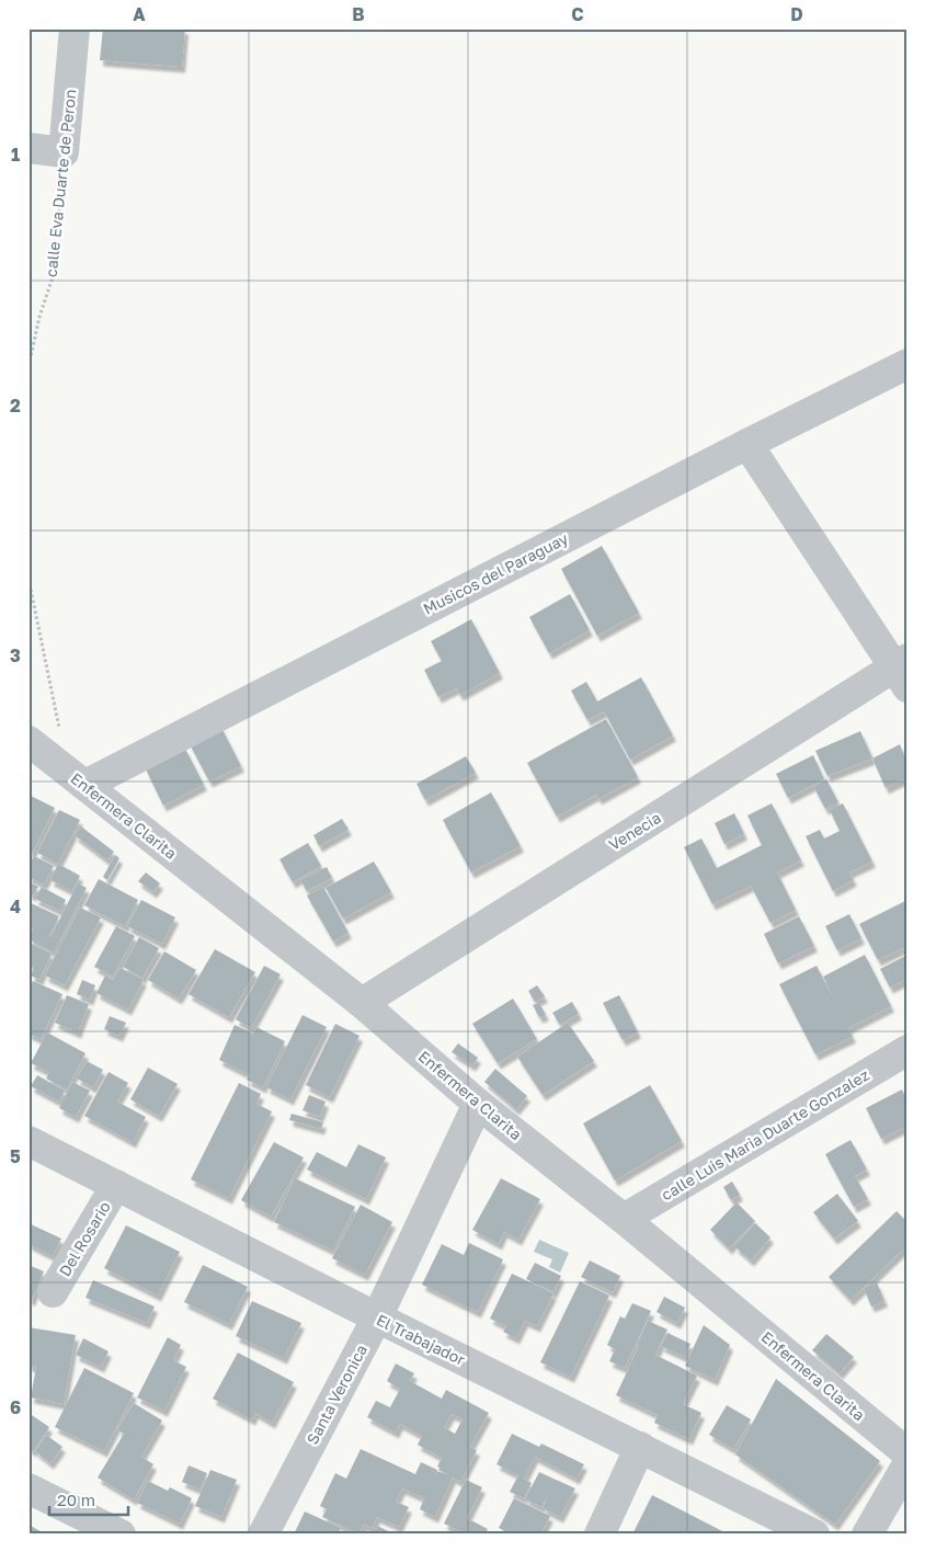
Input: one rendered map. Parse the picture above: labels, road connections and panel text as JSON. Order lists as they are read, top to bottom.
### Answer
{
  "streets": {
    "street": [
      "calle Eva Duarte de Peron",
      "Musicos del Paraguay",
      "Enfermera Clarita",
      "Venecia",
      "calle Luis Maria Duarte Gonzalez",
      "Del Rosario",
      "El Trabajador",
      "Santa Veronica"
    ]
  },
  "crossings": [
    ["Musicos del Paraguay", "Enfermera Clarita"],
    ["Enfermera Clarita", "Venecia"],
    ["Enfermera Clarita", "calle Luis Maria Duarte Gonzalez"],
    ["Enfermera Clarita", "Santa Veronica"],
    ["Del Rosario", "El Trabajador"],
    ["El Trabajador", "Santa Veronica"]
  ],
  "scale_bar": "20 m",
  "grid": {
    "columns": [
      "A",
      "B",
      "C",
      "D"
    ],
    "rows": [
      "1",
      "2",
      "3",
      "4",
      "5",
      "6"
    ]
  }
}
